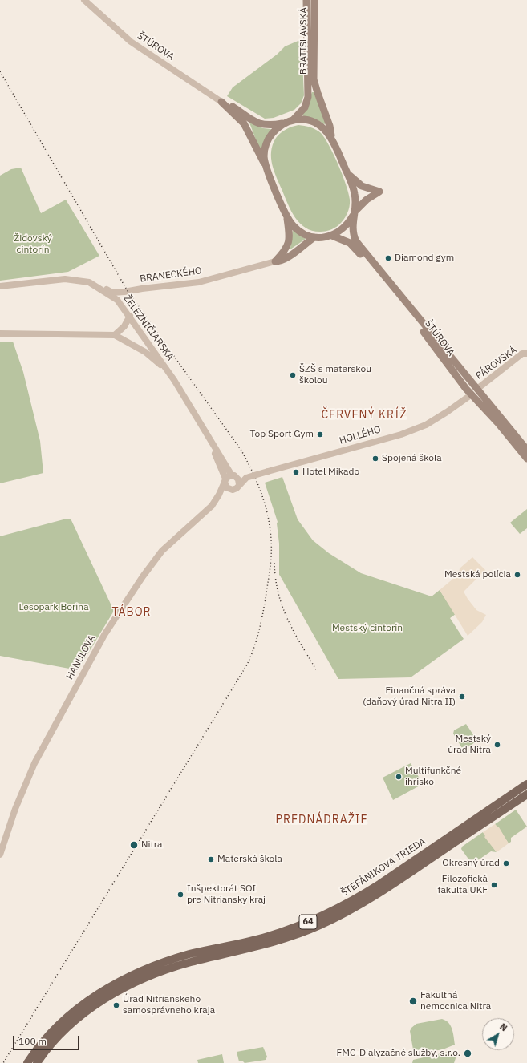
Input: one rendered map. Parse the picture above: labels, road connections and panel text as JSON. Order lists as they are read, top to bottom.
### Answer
{
  "streets": {
    "main road": [
      "BRATISLAVSKÁ",
      "ŠTÚROVA",
      "ŠTEFÁNIKOVA TRIEDA",
      "64"
    ],
    "street": [
      "BRANECKÉHO",
      "ŽELEZNIČIARSKA",
      "PÁROVSKÁ",
      "HOLLÉHO",
      "HANULOVA"
    ]
  },
  "crossings": [
    ["BRATISLAVSKÁ", "ŠTÚROVA"],
    ["ŠTÚROVA", "PÁROVSKÁ"],
    ["ŠTÚROVA", "HOLLÉHO"],
    ["BRANECKÉHO", "ŽELEZNIČIARSKA"],
    ["ŽELEZNIČIARSKA", "HOLLÉHO"],
    ["ŽELEZNIČIARSKA", "HANULOVA"],
    ["HOLLÉHO", "HANULOVA"],
    ["ŠTEFÁNIKOVA TRIEDA", "64"]
  ],
  "districts": ["ČERVENÝ KRÍŽ", "TÁBOR", "PREDNÁDRAŽIE"],
  "parks": ["Židovský cintorín", "Lesopark Borina", "Mestský cintorín"],
  "places": [
    "Diamond gym",
    "ŠZŠ s materskou školou",
    "Top Sport Gym",
    "Spojená škola",
    "Hotel Mikado",
    "Mestská polícia",
    "Finančná správa (daňový úrad Nitra II)",
    "Mestský úrad Nitra",
    "Multifunkčné ihrisko",
    "Nitra",
    "Materská škola",
    "Okresný úrad",
    "Filozofická fakulta UKF",
    "Inšpektorát SOI pre Nitriansky kraj",
    "Fakultná nemocnica Nitra",
    "Úrad Nitrianskeho samosprávneho kraja",
    "FMC-Dialyzačné služby, s.r.o."
  ],
  "scale_bar": "100 m",
  "north": "top right"
}
